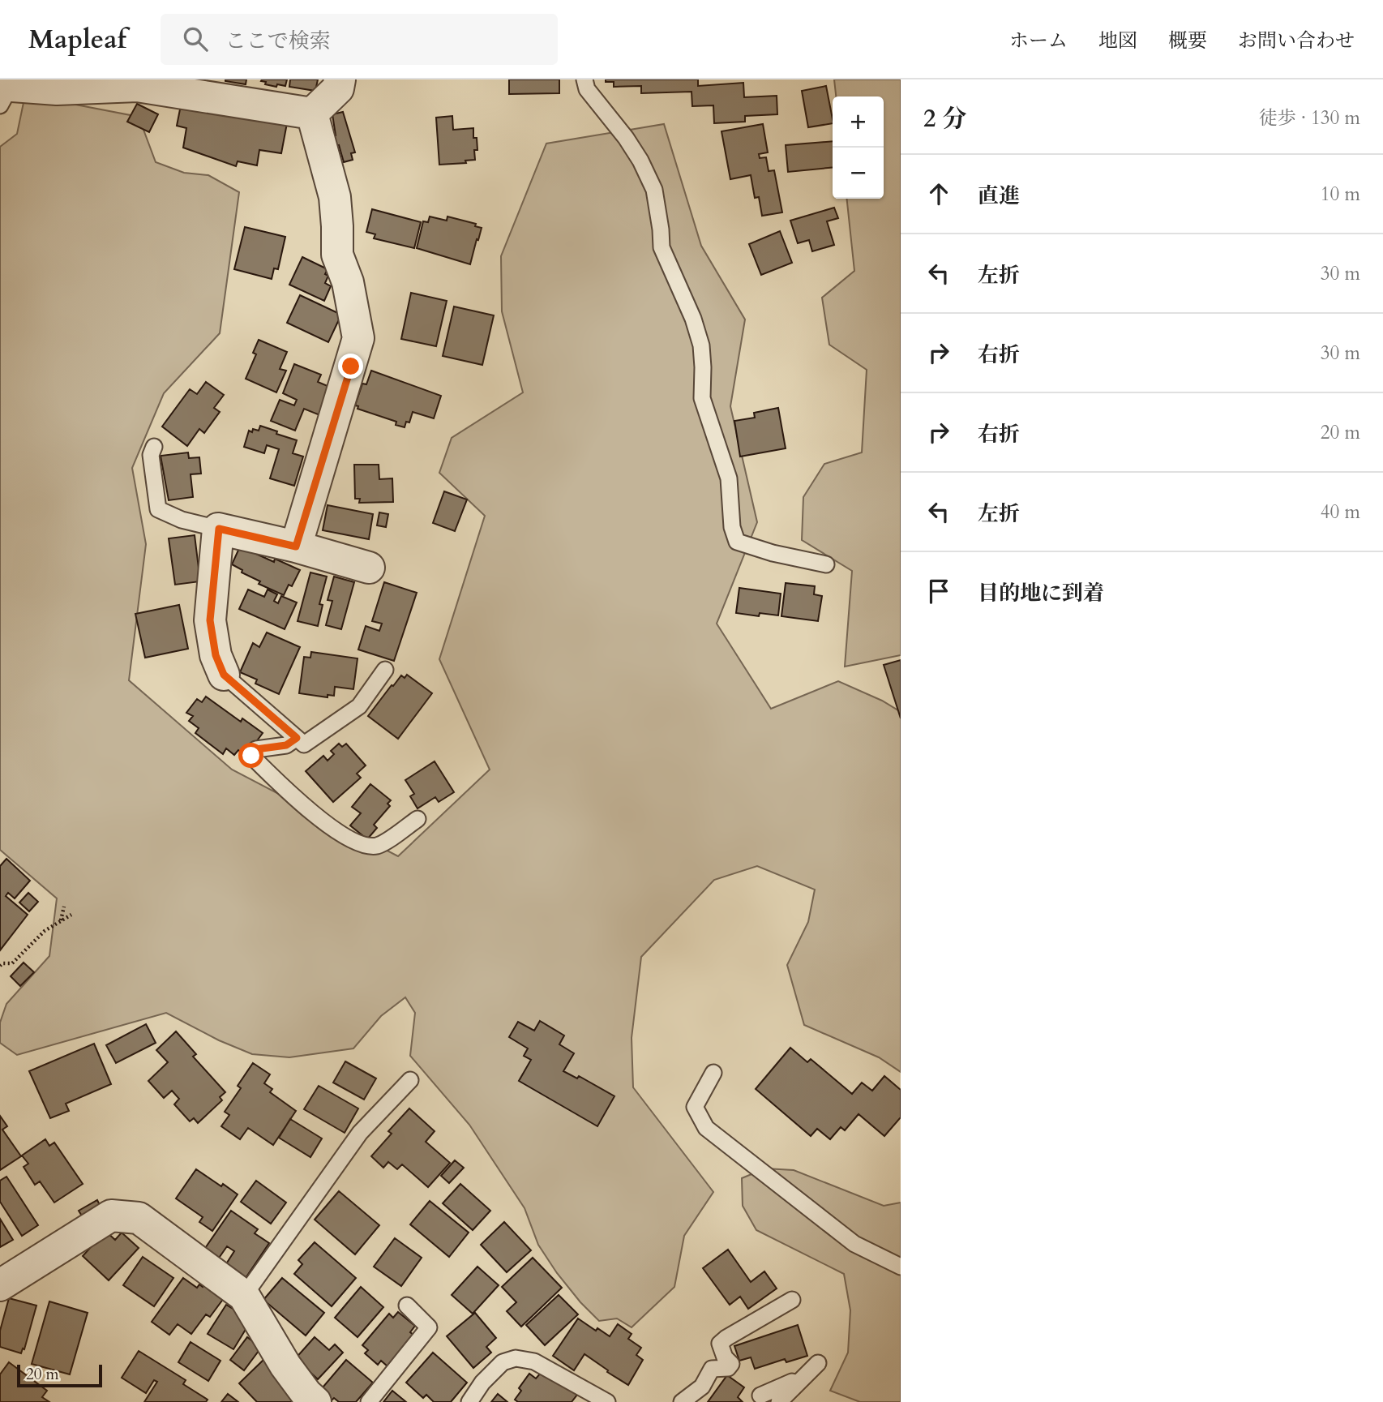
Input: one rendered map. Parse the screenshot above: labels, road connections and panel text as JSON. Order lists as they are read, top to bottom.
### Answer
{
  "scale_bar": "20 m",
  "page": {
    "header": "Mapleaf",
    "search": "ここで検索",
    "nav": [
      "ホーム",
      "地図",
      "概要",
      "お問い合わせ"
    ],
    "heading": ["2 分", "徒歩 · 130 m"],
    "map_buttons": ["+", "−"],
    "list": [
      ["直進", "10 m"],
      ["左折", "30 m"],
      ["右折", "30 m"],
      ["右折", "20 m"],
      ["左折", "40 m"],
      "目的地に到着"
    ],
    "scale": "20 m"
  }
}
